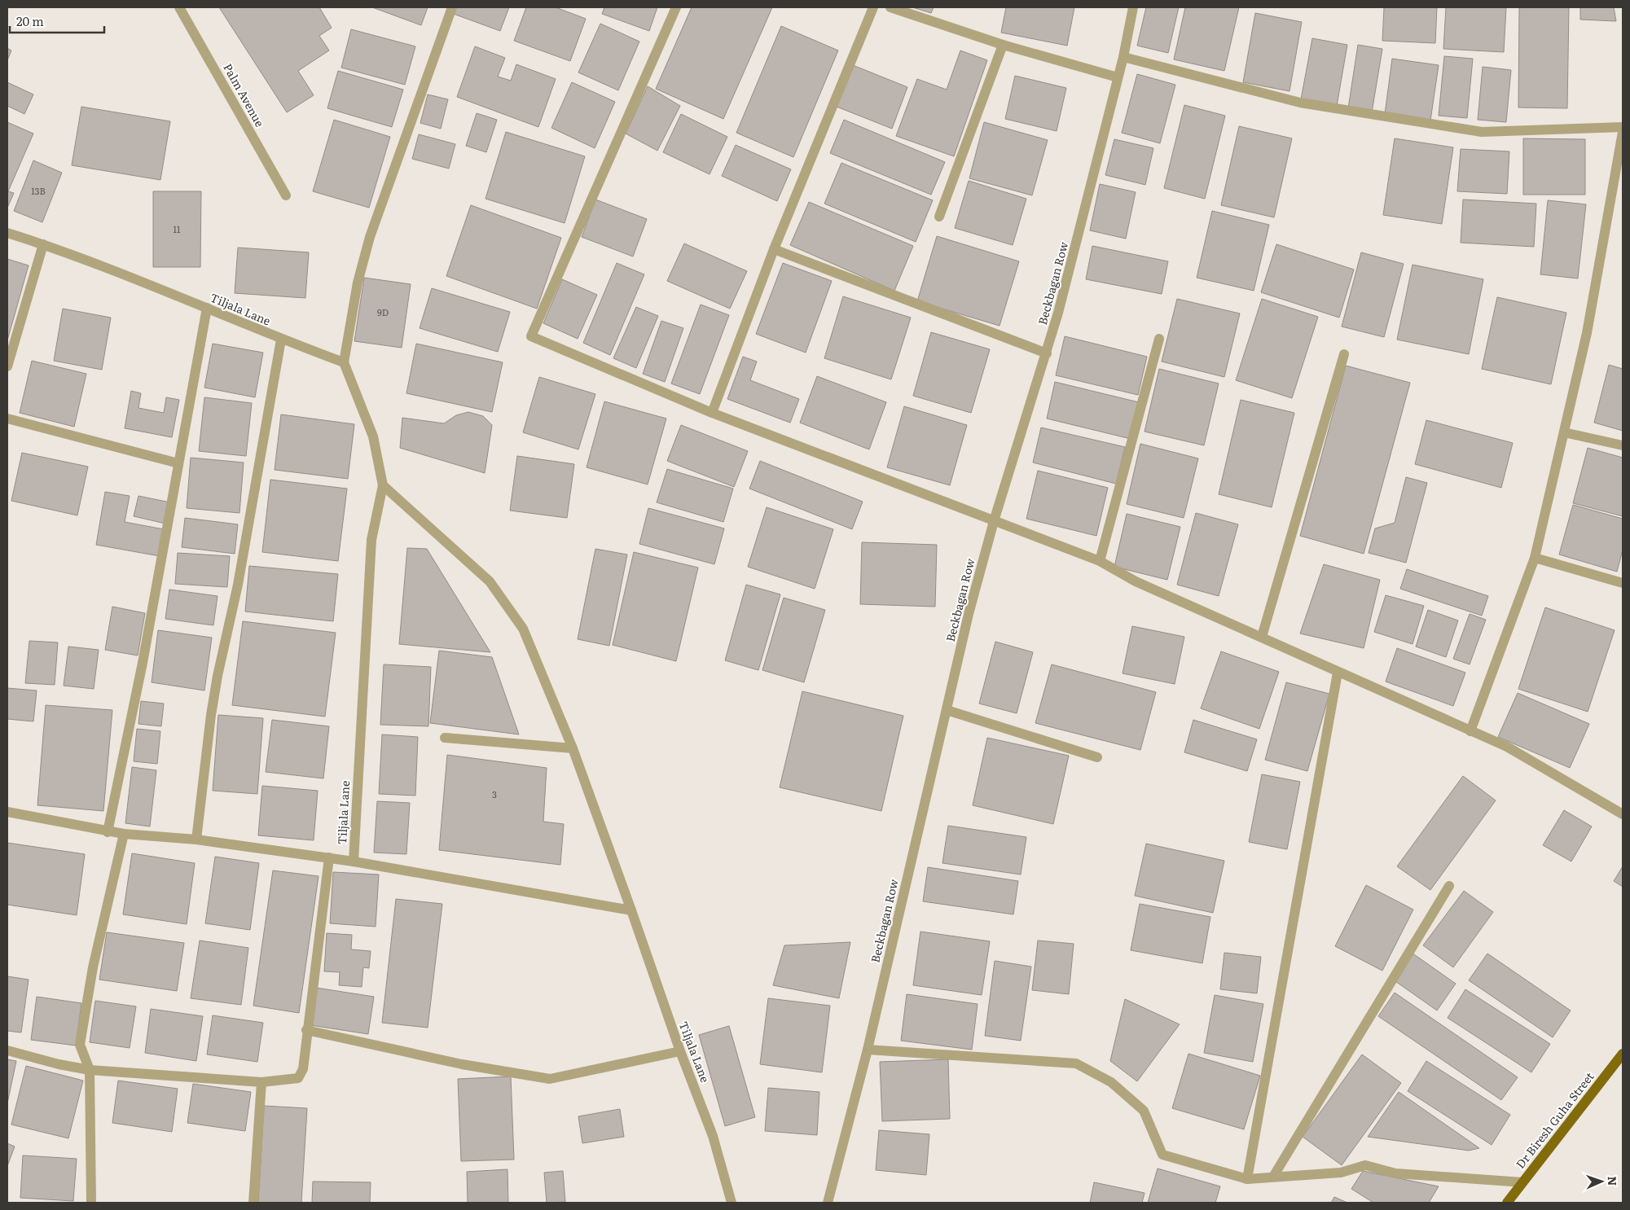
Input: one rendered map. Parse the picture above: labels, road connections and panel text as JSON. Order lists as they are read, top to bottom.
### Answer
{
  "streets": {
    "main road": ["Dr Biresh Guha Street"],
    "street": ["Palm Avenue", "Beckbagan Row", "Tiljala Lane"]
  },
  "house_numbers": [
    "13B",
    "11",
    "9D",
    "3"
  ],
  "scale_bar": "20 m",
  "north": "right"
}
